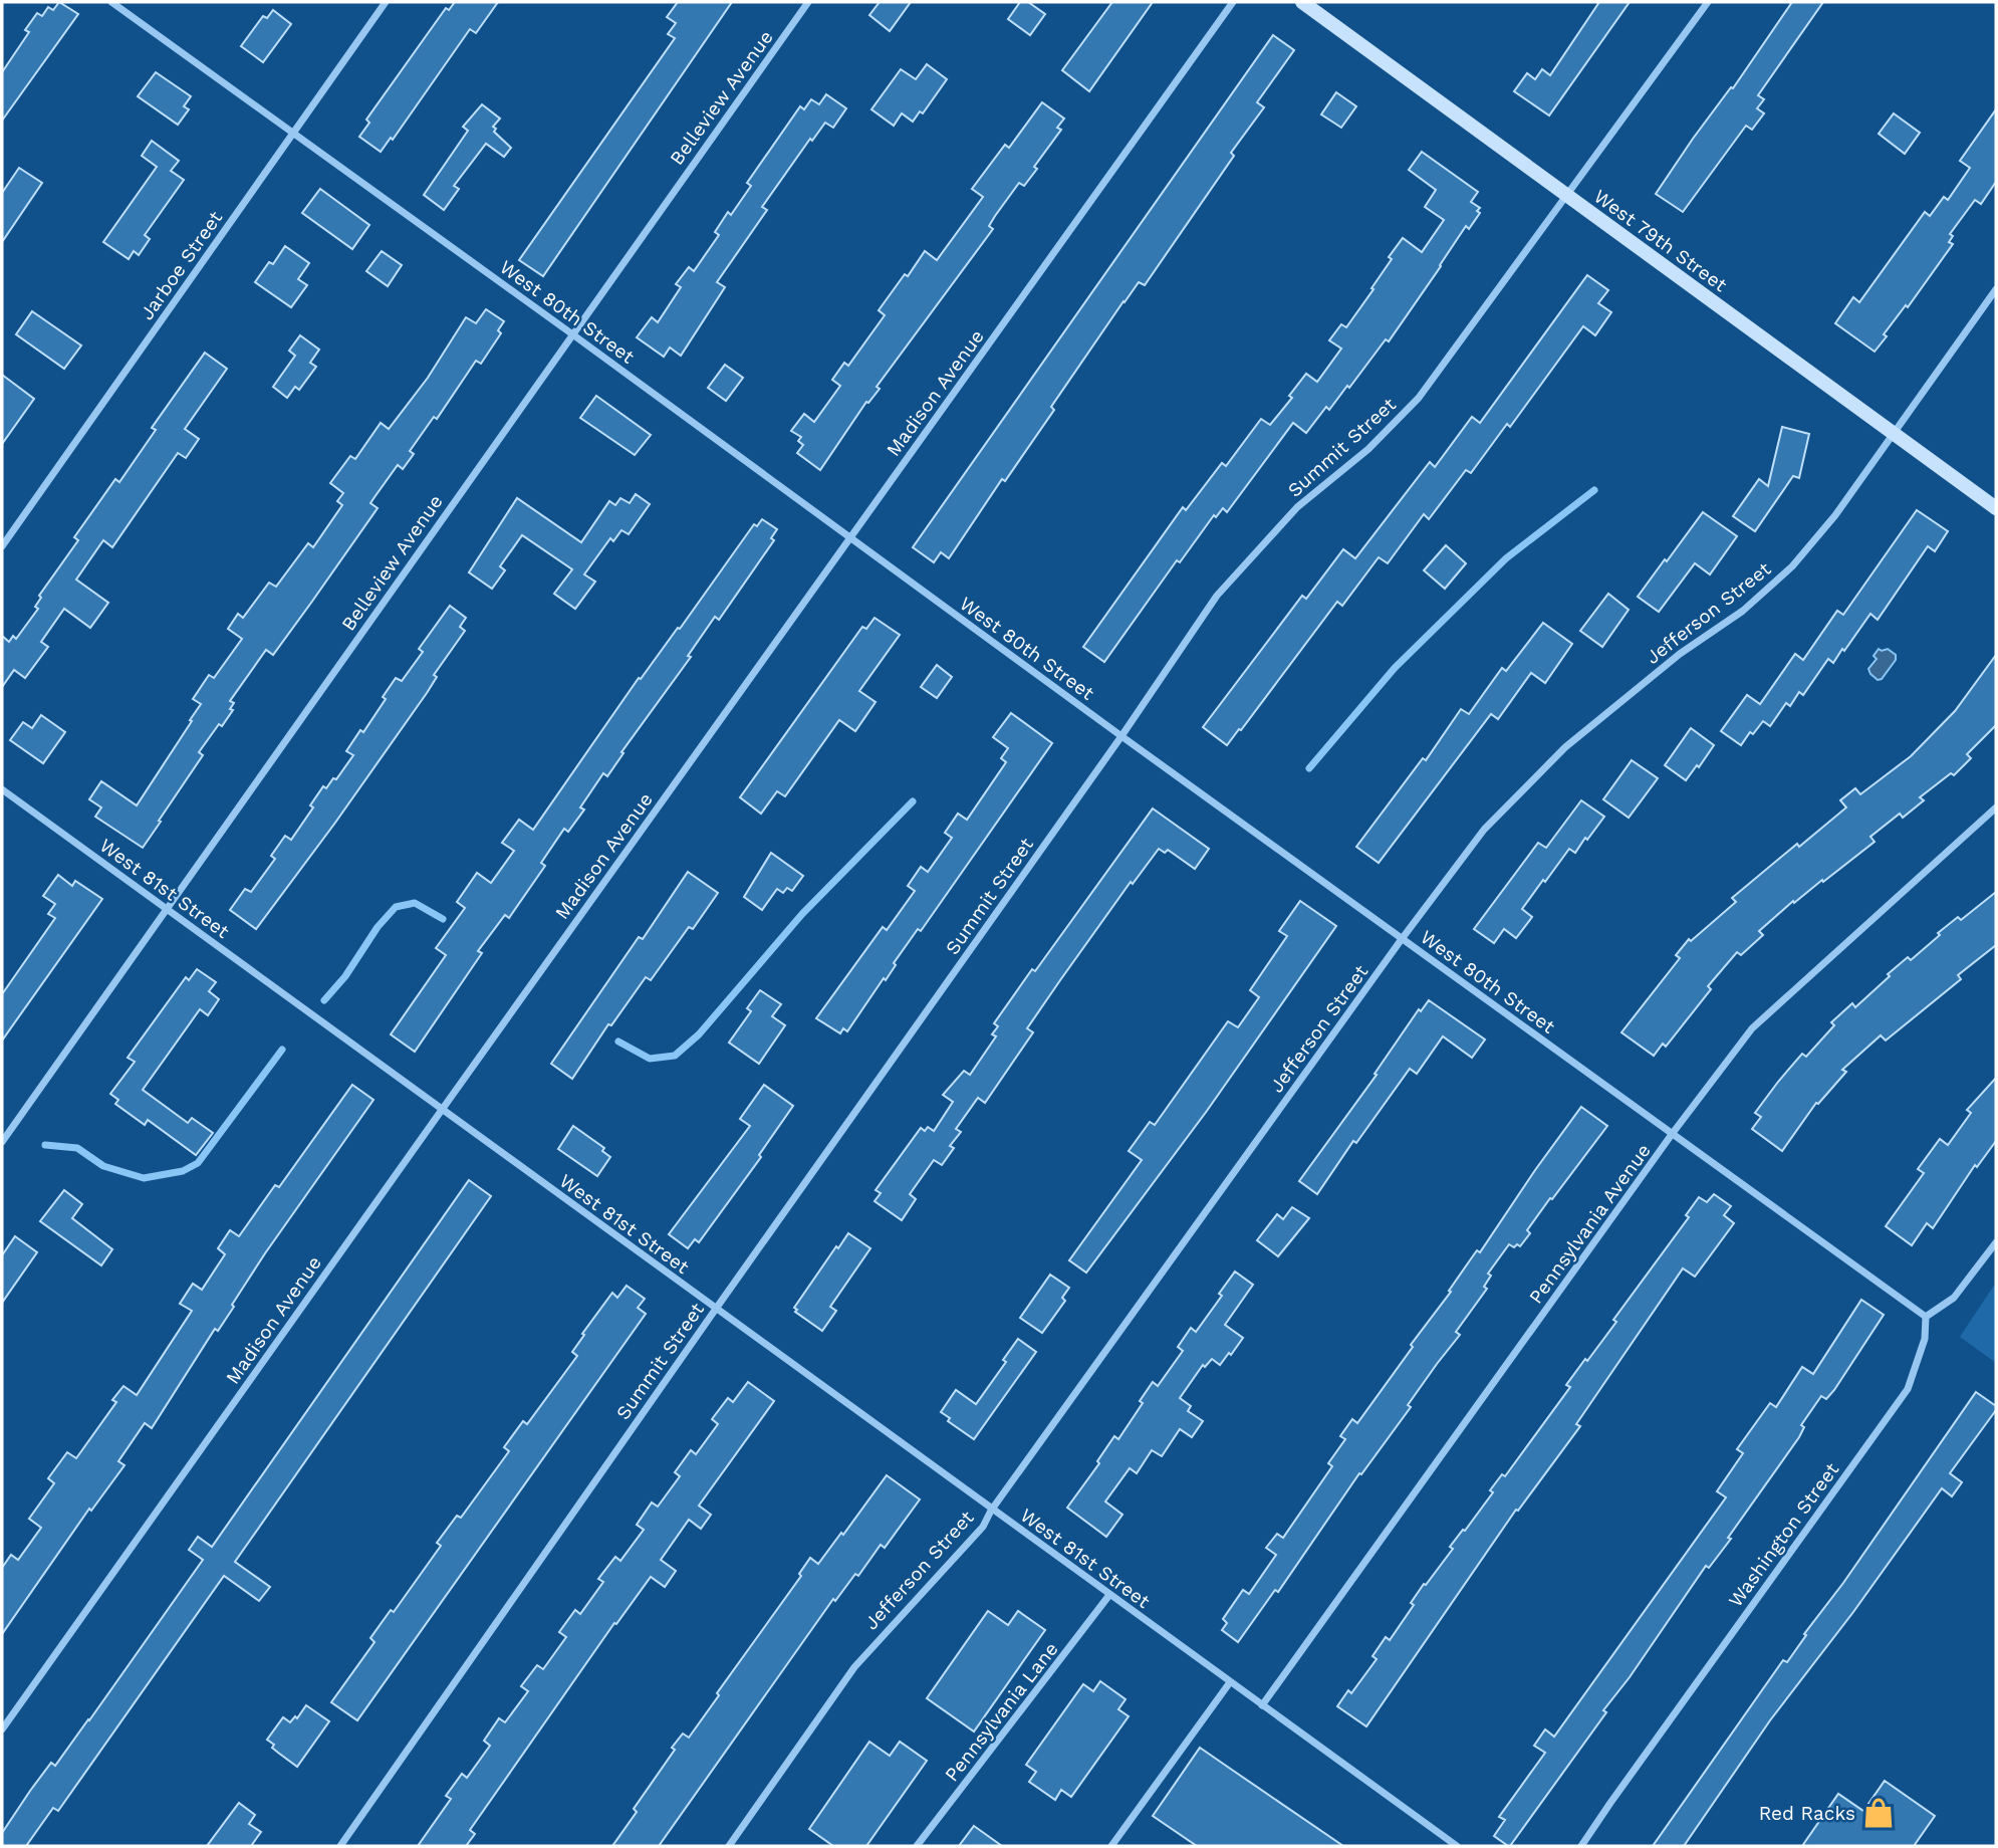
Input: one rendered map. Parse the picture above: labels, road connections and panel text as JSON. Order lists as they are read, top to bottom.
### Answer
{
  "streets": {
    "street": [
      "Belleview Avenue",
      "West 79th Street",
      "Jarboe Street",
      "West 80th Street",
      "Madison Avenue",
      "Summit Street",
      "Jefferson Street",
      "West 81st Street",
      "Pennsylvania Avenue",
      "Washington Street",
      "Pennsylvania Lane"
    ]
  },
  "crossings": [
    ["Belleview Avenue", "West 80th Street"],
    ["Belleview Avenue", "West 81st Street"],
    ["West 79th Street", "Summit Street"],
    ["West 79th Street", "Jefferson Street"],
    ["Jarboe Street", "West 80th Street"],
    ["West 80th Street", "Madison Avenue"],
    ["West 80th Street", "Summit Street"],
    ["West 80th Street", "Jefferson Street"],
    ["West 80th Street", "Pennsylvania Avenue"],
    ["West 80th Street", "Washington Street"],
    ["Madison Avenue", "West 81st Street"],
    ["Summit Street", "West 81st Street"],
    ["Jefferson Street", "West 81st Street"],
    ["West 81st Street", "Pennsylvania Avenue"],
    ["West 81st Street", "Pennsylvania Lane"]
  ],
  "places": {
    "shop": ["Red Racks"]
  }
}
